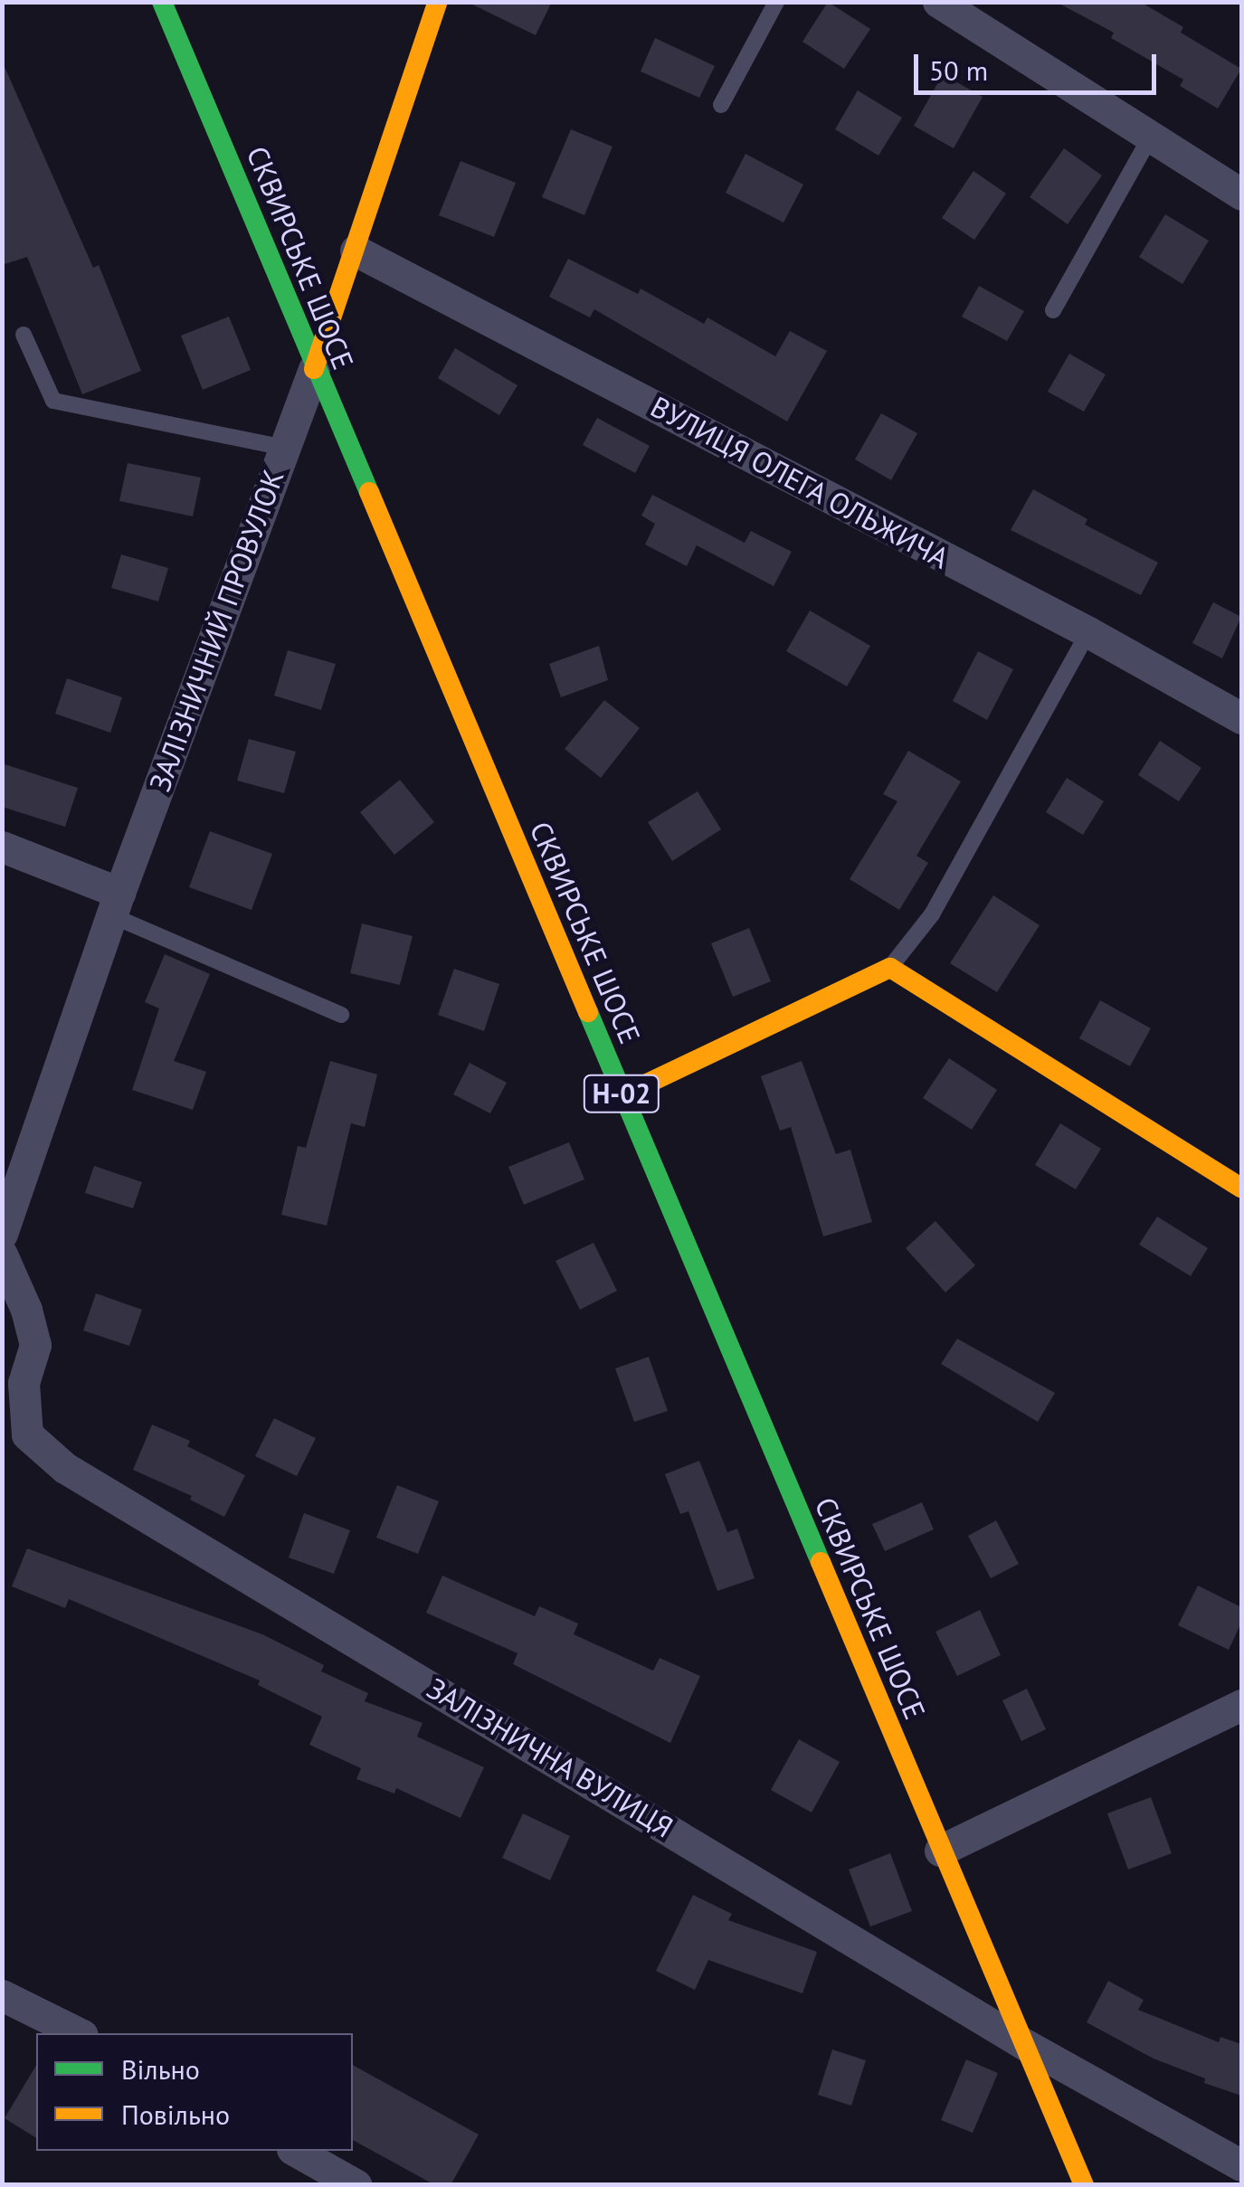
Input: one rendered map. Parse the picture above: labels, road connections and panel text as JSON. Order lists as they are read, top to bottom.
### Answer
{
  "streets": {
    "main road": ["СКВИРСЬКЕ ШОСЕ", "Н-02"],
    "street": ["ВУЛИЦЯ ОЛЕГА ОЛЬЖИЧА", "ЗАЛІЗНИЧНИЙ ПРОВУЛОК", "ЗАЛІЗНИЧНА ВУЛИЦЯ"]
  },
  "crossings": [
    ["СКВИРСЬКЕ ШОСЕ", "ЗАЛІЗНИЧНИЙ ПРОВУЛОК"],
    ["СКВИРСЬКЕ ШОСЕ", "ЗАЛІЗНИЧНА ВУЛИЦЯ"]
  ],
  "legend": ["Вільно", "Повільно"],
  "scale_bar": "50 m"
}
